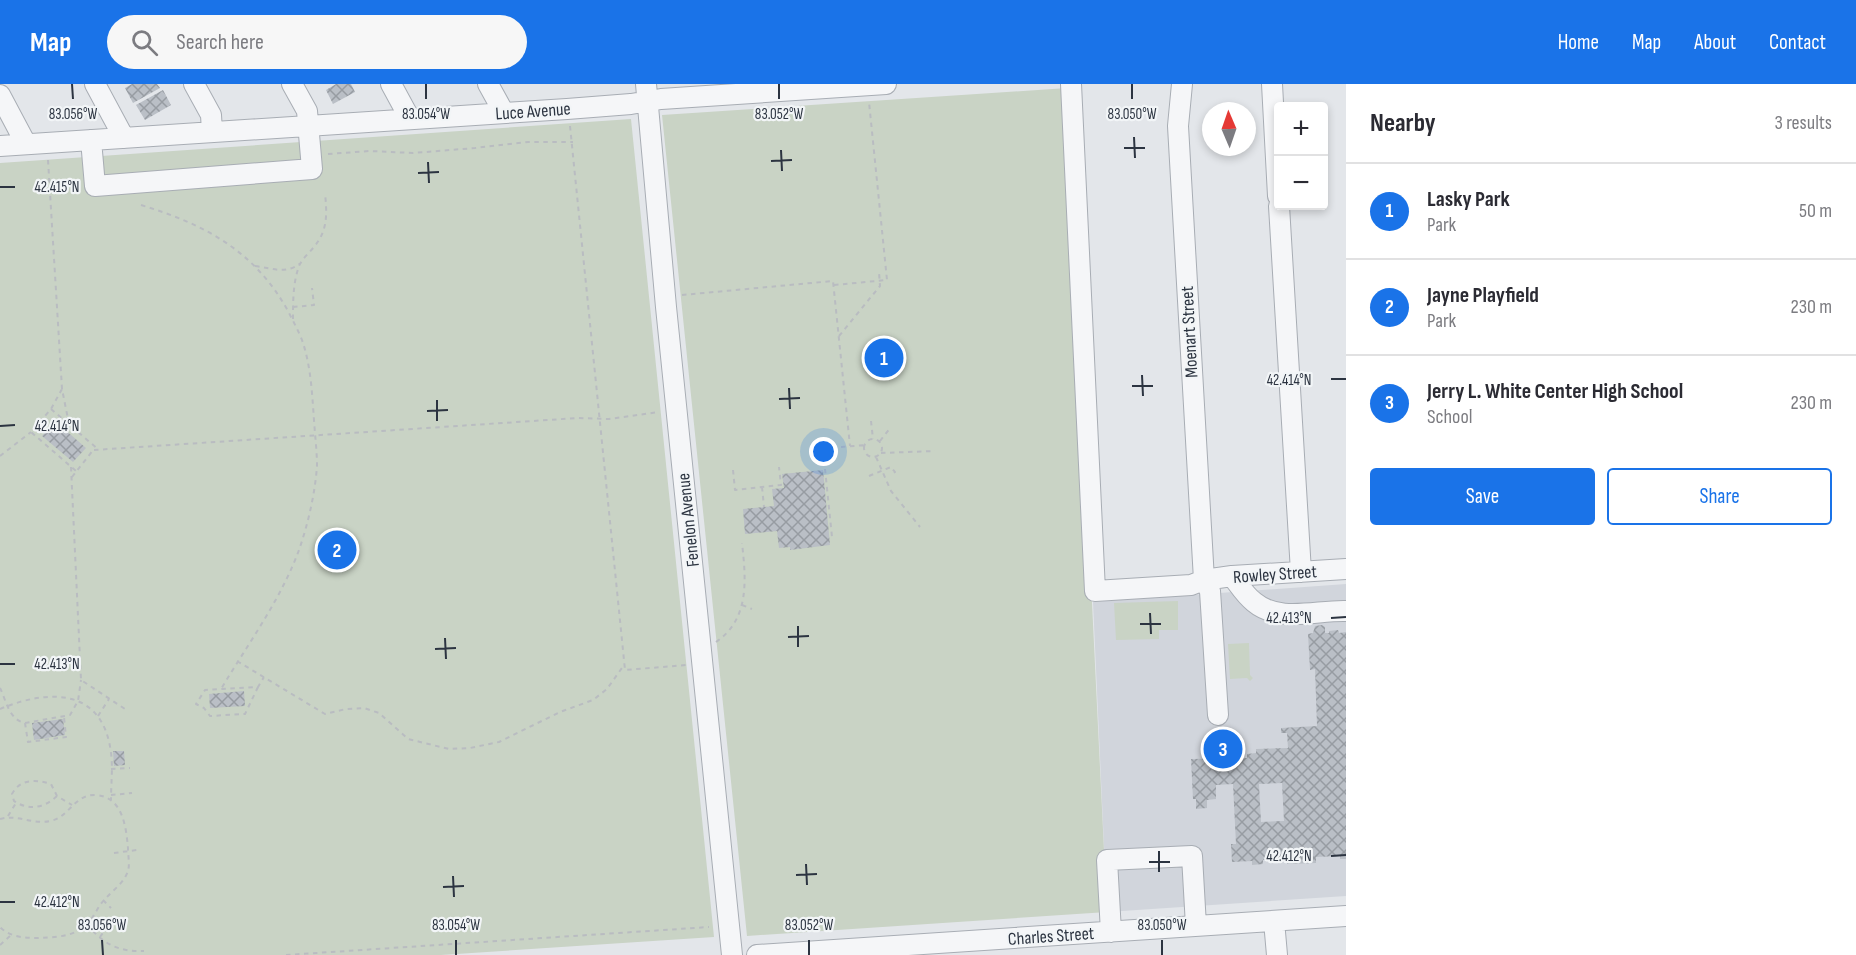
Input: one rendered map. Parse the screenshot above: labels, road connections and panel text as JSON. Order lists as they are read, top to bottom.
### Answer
{
  "streets": {
    "street": [
      "Luce Avenue",
      "Moenart Street",
      "Fenelon Avenue",
      "Rowley Street",
      "Charles Street"
    ]
  },
  "crossings": [
    ["Luce Avenue", "Fenelon Avenue"],
    ["Moenart Street", "Rowley Street"]
  ],
  "north": "top",
  "page": {
    "header": "Map",
    "search": "Search here",
    "nav": [
      "Home",
      "Map",
      "About",
      "Contact"
    ],
    "heading": ["Nearby", "3 results"],
    "map_buttons": ["+", "−"],
    "list": [
      {
        "mark": "1",
        "name": "Lasky Park",
        "note": "Park",
        "value": "50 m"
      },
      {
        "mark": "2",
        "name": "Jayne Playfield",
        "note": "Park",
        "value": "230 m"
      },
      {
        "mark": "3",
        "name": "Jerry L. White Center High School",
        "note": "School",
        "value": "230 m"
      }
    ],
    "pins": ["1", "2", "3"],
    "buttons": ["Save", "Share"]
  },
  "coordinates": [
    "83.056°W",
    "83.054°W",
    "83.052°W",
    "83.050°W",
    "42.415°N",
    "42.414°N",
    "42.413°N",
    "42.412°N"
  ]
}
